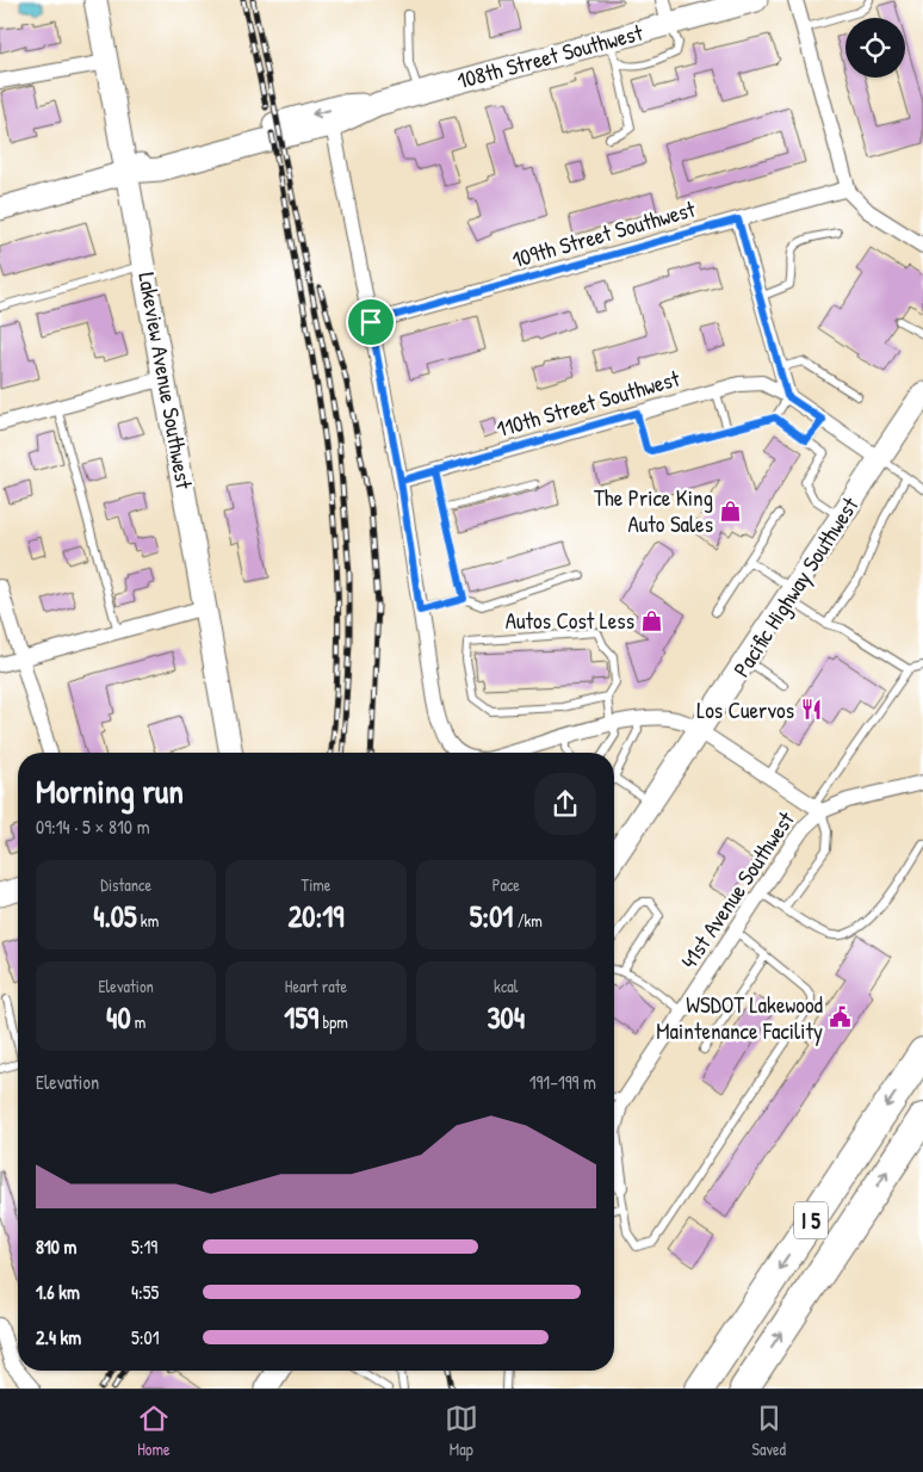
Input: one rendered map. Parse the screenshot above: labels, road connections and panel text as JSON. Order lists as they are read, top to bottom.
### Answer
{
  "streets": {
    "highway": ["I 5"],
    "street": [
      "108th Street Southwest",
      "109th Street Southwest",
      "Lakeview Avenue Southwest",
      "110th Street Southwest",
      "Pacific Highway Southwest",
      "41st Avenue Southwest"
    ]
  },
  "crossings": [
    ["108th Street Southwest", "Lakeview Avenue Southwest"],
    ["110th Street Southwest", "Pacific Highway Southwest"]
  ],
  "places": {
    "shop": ["The Price King Auto Sales", "Autos Cost Less"],
    "restaurant": ["Los Cuervos"],
    "public building": ["WSDOT Lakewood Maintenance Facility"]
  },
  "page": {
    "heading": ["Morning run", "09:14 · 5 × 810 m"],
    "stats": [
      ["Distance", "4.05 km"],
      ["Time", "20:19"],
      ["Pace", "5:01 /km"],
      ["Elevation", "40 m"],
      ["Heart rate", "159 bpm"],
      ["kcal", "304"]
    ],
    "chart": ["Elevation", "191–199 m"],
    "list": [
      {
        "name": "810 m",
        "note": "5:19"
      },
      {
        "name": "1.6 km",
        "note": "4:55"
      },
      {
        "name": "2.4 km",
        "note": "5:01"
      }
    ],
    "tabs": ["Home", "Map", "Saved"]
  }
}
